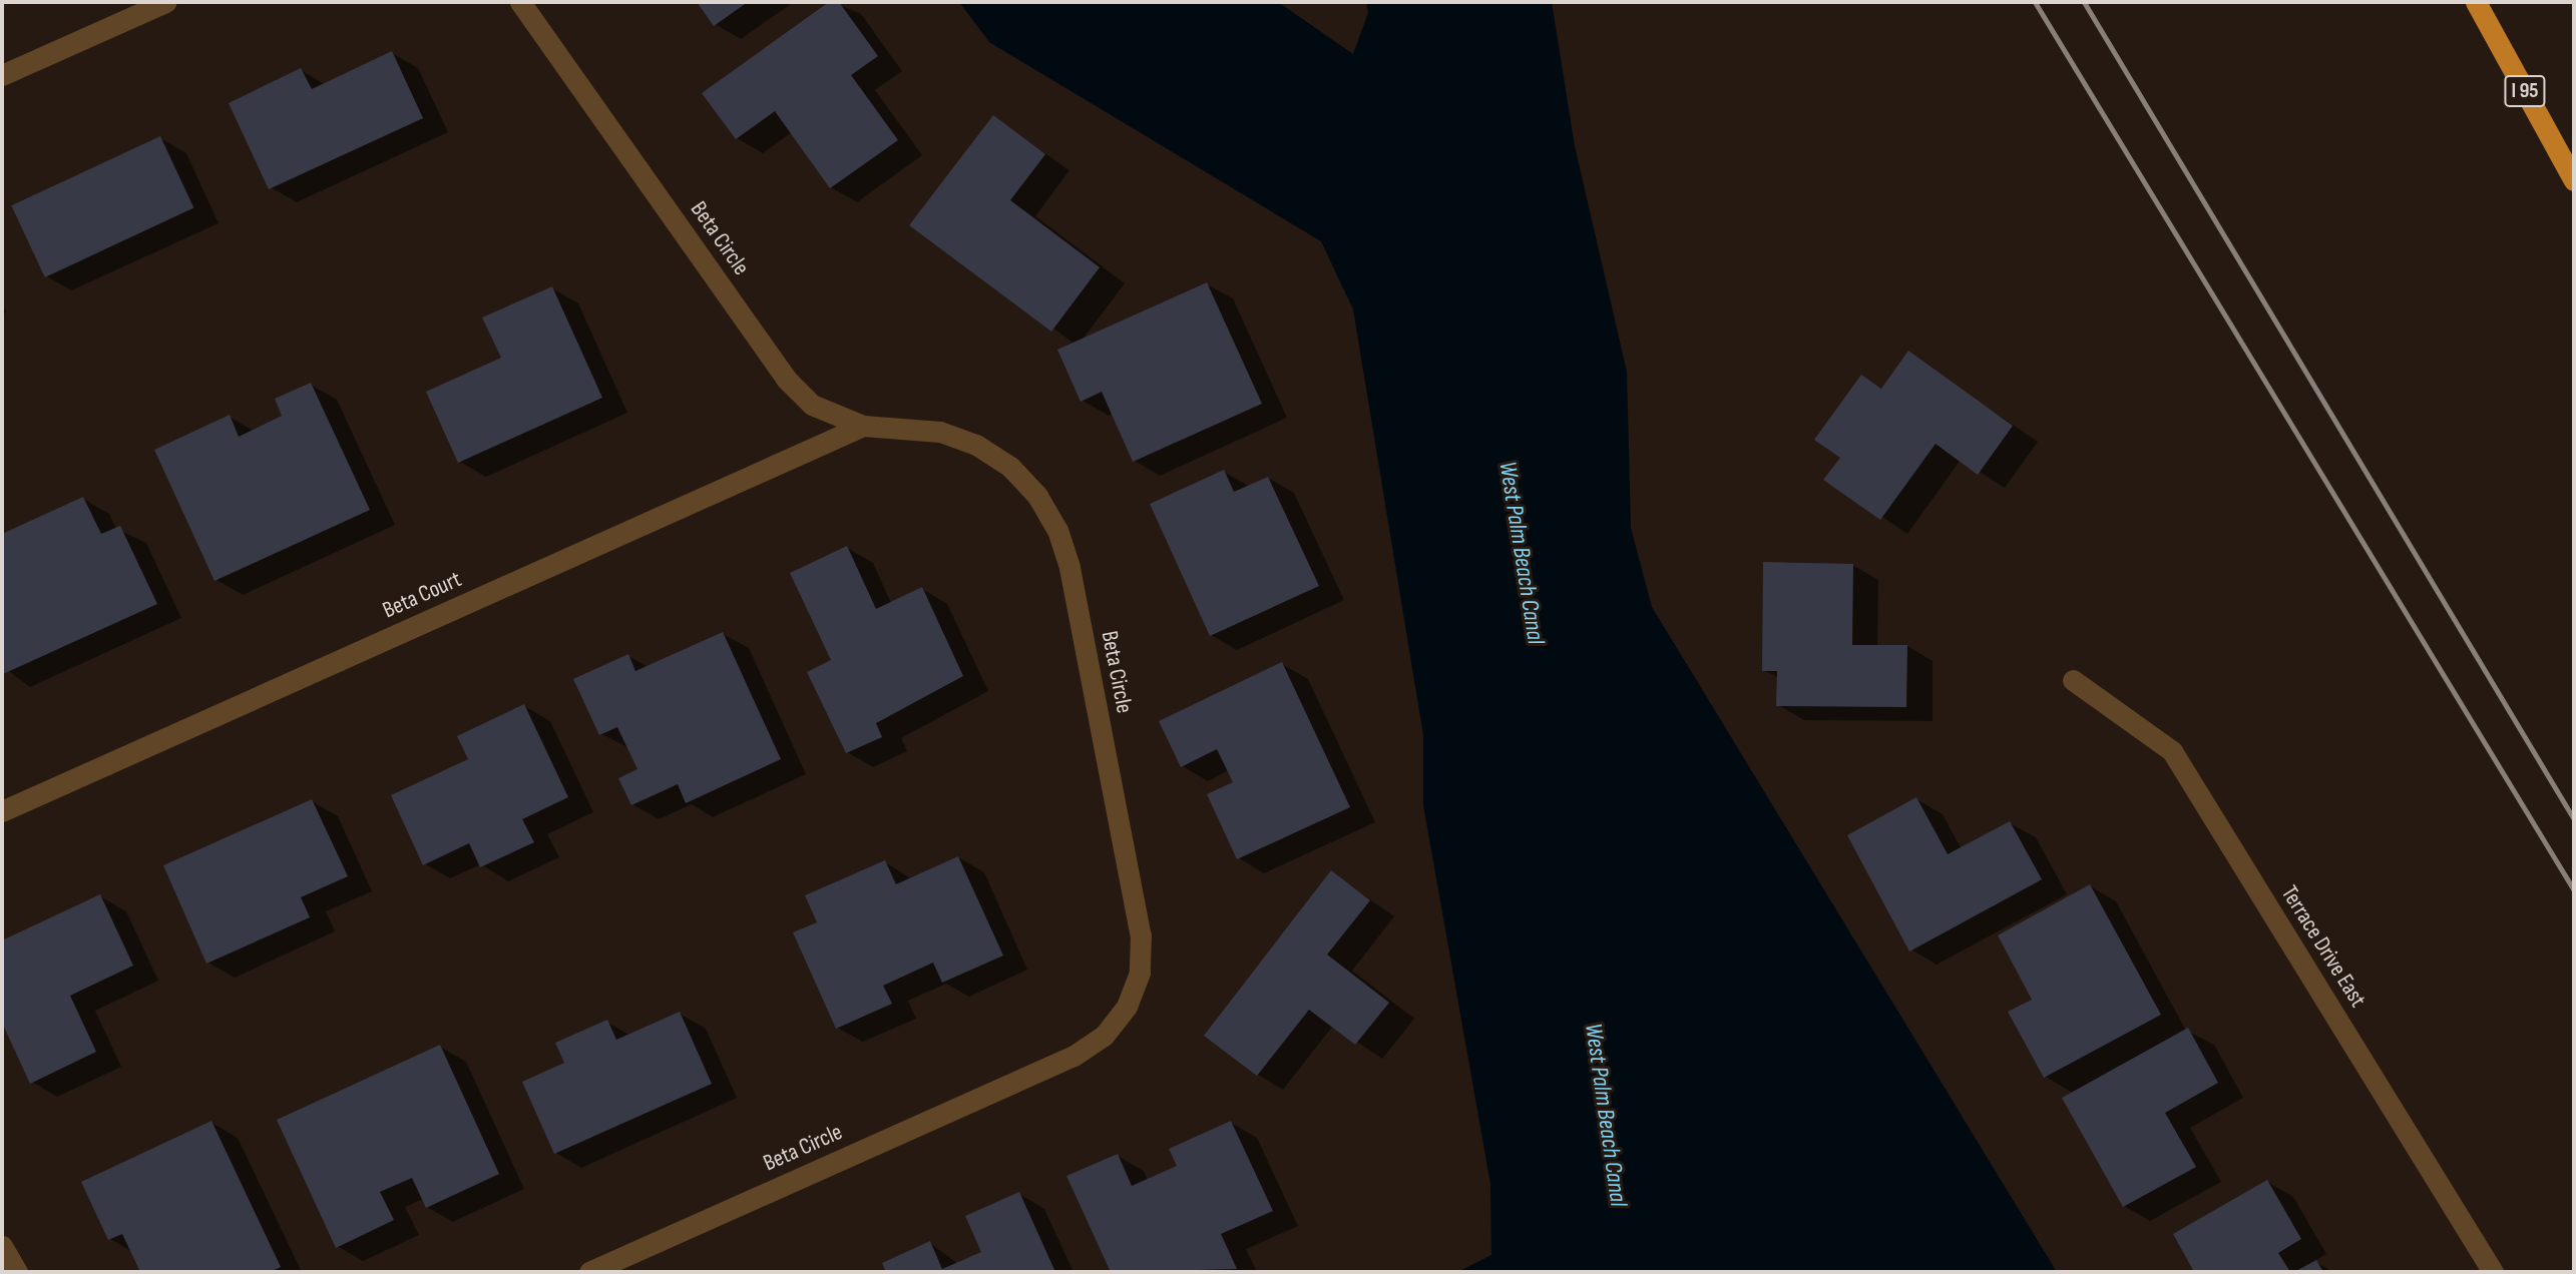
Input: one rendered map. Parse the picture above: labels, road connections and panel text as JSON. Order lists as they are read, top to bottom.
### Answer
{
  "streets": {
    "highway": ["I 95"],
    "street": ["Beta Circle", "Beta Court", "Terrace Drive East"]
  },
  "crossings": [
    ["Beta Circle", "Beta Court"]
  ],
  "water": ["West Palm Beach Canal"]
}
